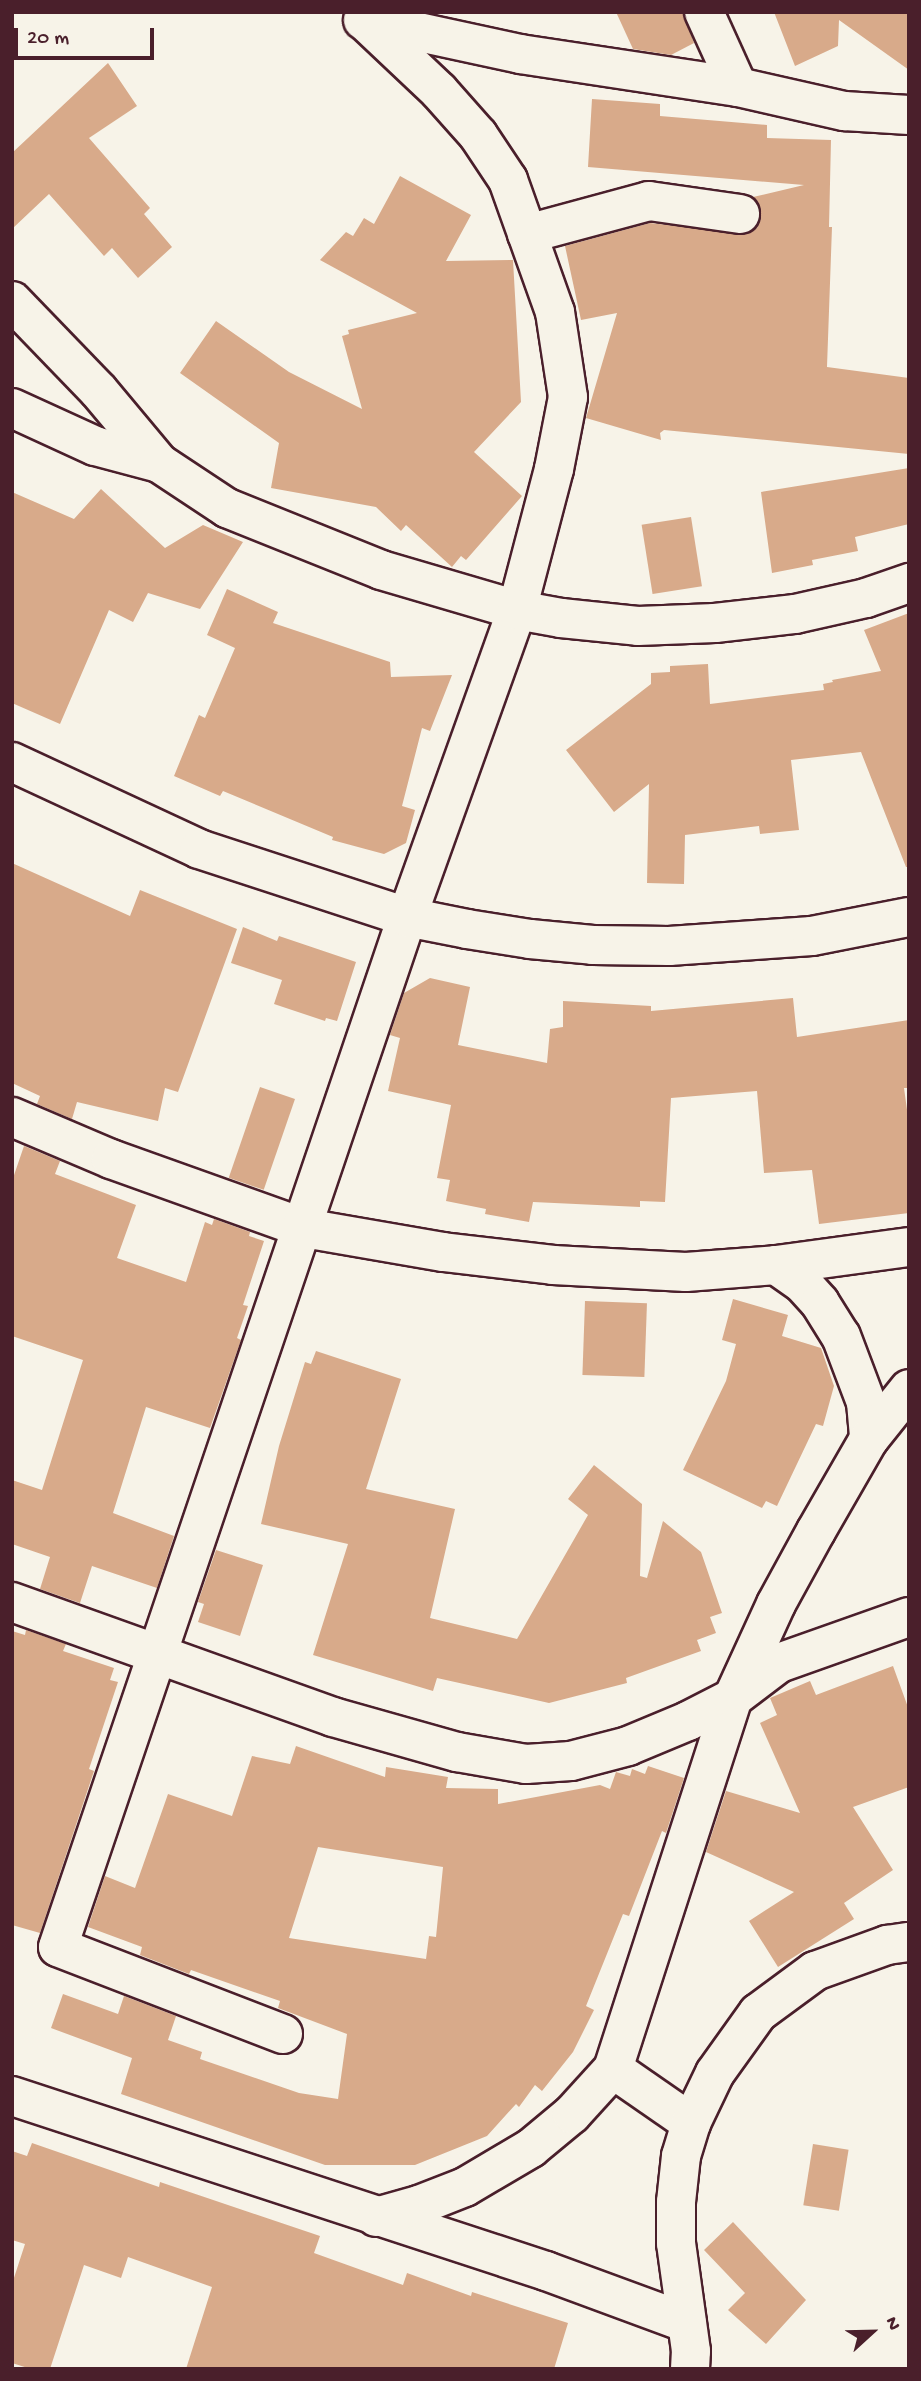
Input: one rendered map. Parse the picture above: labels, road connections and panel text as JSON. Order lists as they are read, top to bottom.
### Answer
{
  "scale_bar": "20 m",
  "north": "right"
}
